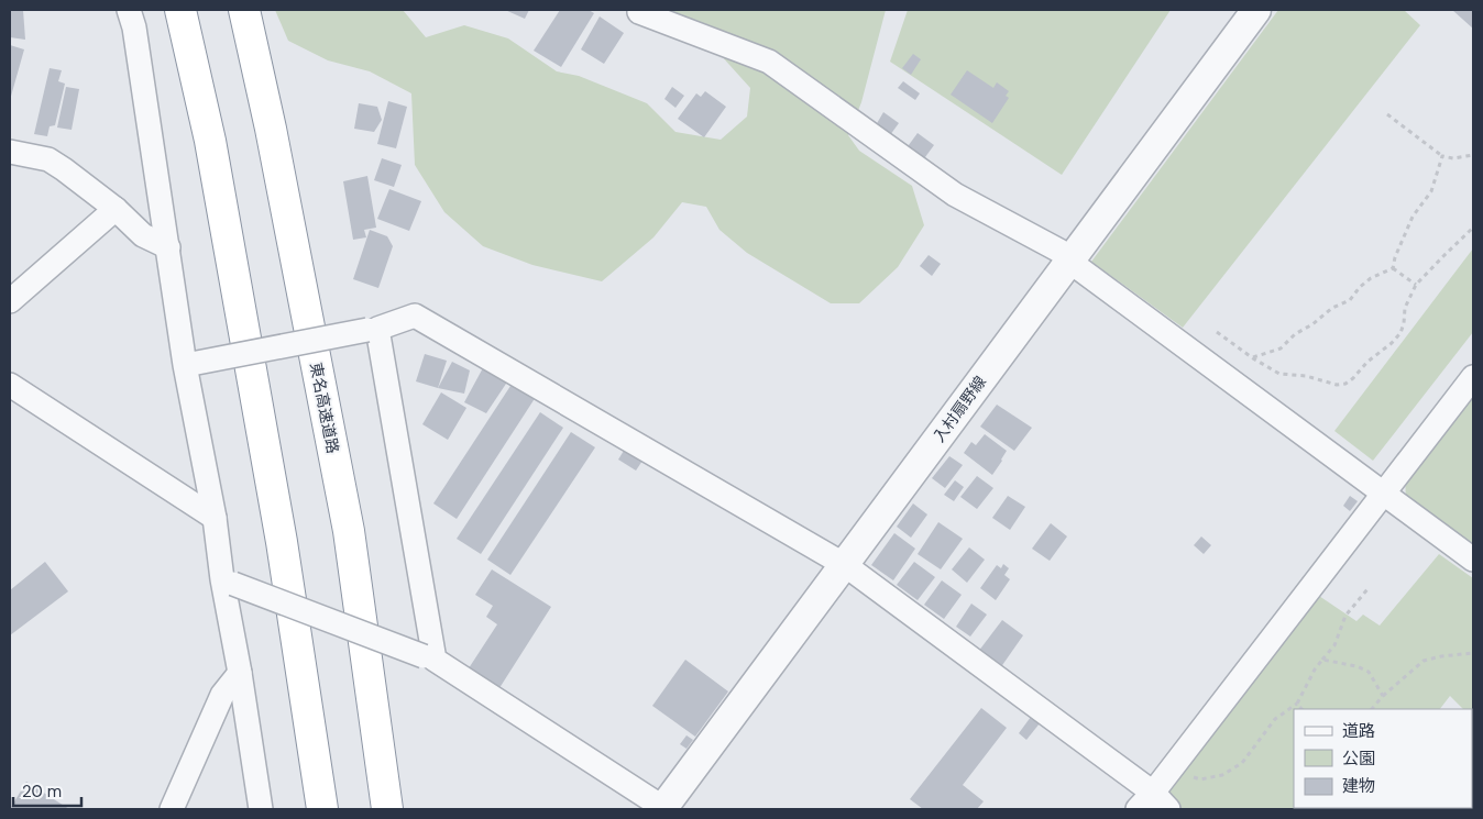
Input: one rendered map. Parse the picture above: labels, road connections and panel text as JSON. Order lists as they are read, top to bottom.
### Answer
{
  "streets": {
    "highway": ["東名高速道路"],
    "street": ["入村扇野線"]
  },
  "legend": ["道路", "公園", "建物"],
  "scale_bar": "20 m"
}
